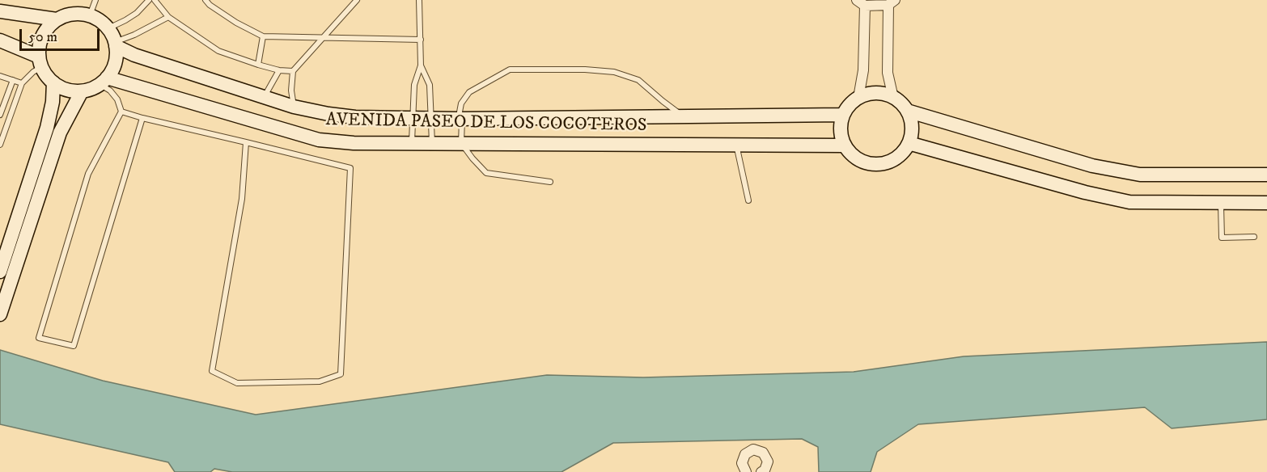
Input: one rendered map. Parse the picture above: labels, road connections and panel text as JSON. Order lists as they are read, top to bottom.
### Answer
{
  "streets": {
    "street": ["AVENIDA PASEO DE LOS COCOTEROS"]
  },
  "scale_bar": "50 m"
}
